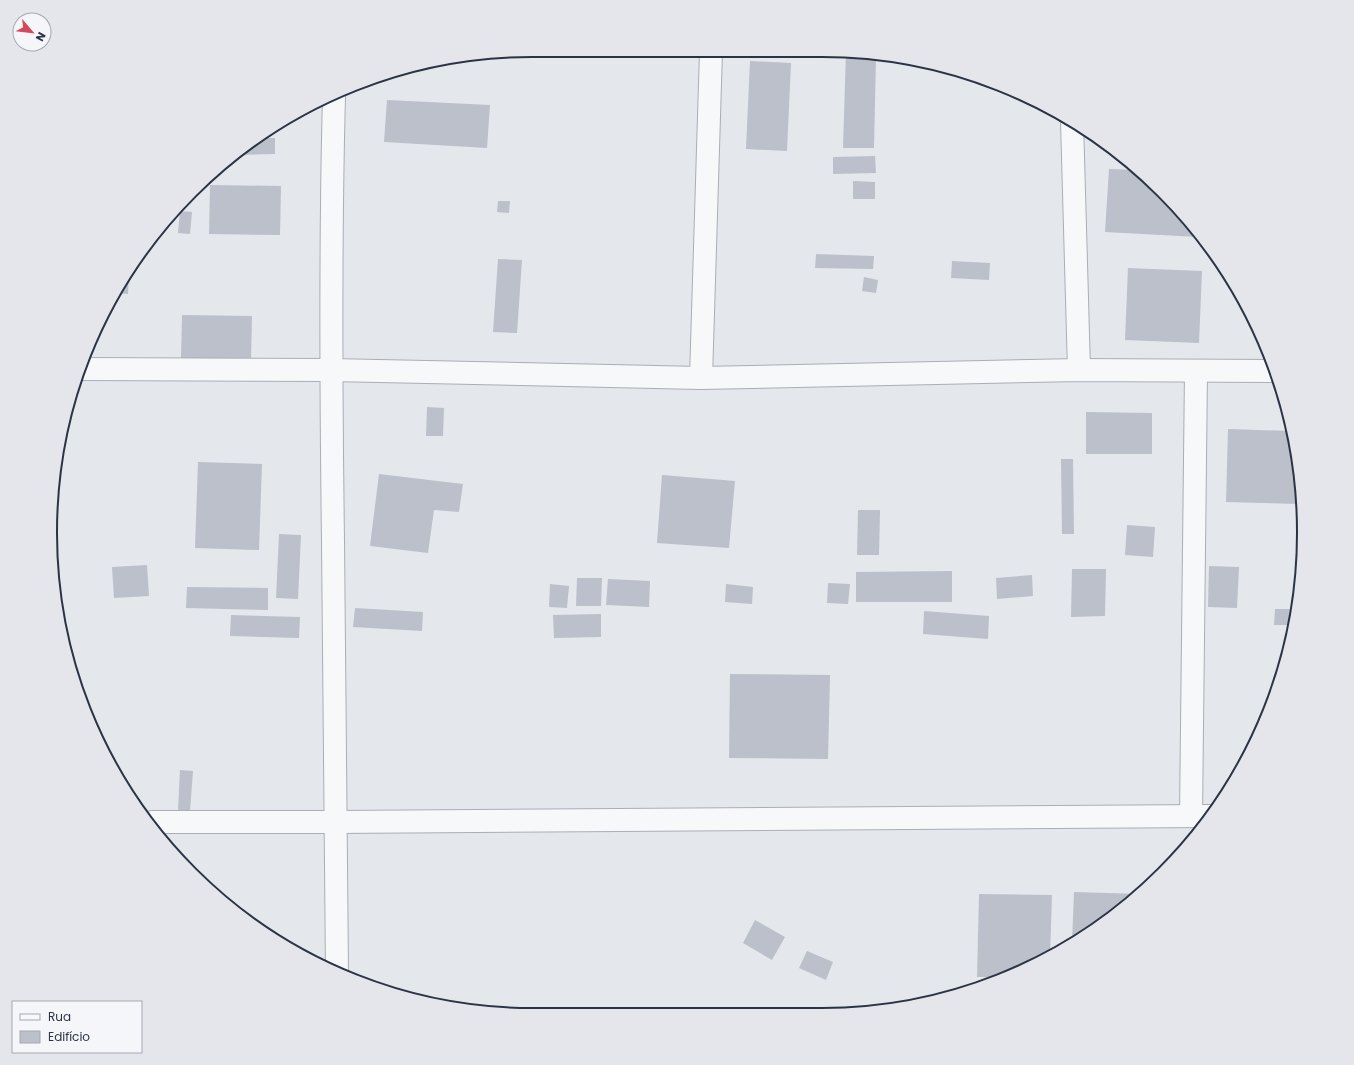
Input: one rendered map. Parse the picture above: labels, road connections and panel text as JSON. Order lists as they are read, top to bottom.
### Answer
{
  "legend": ["Rua", "Edifício"],
  "north": "bottom right"
}
